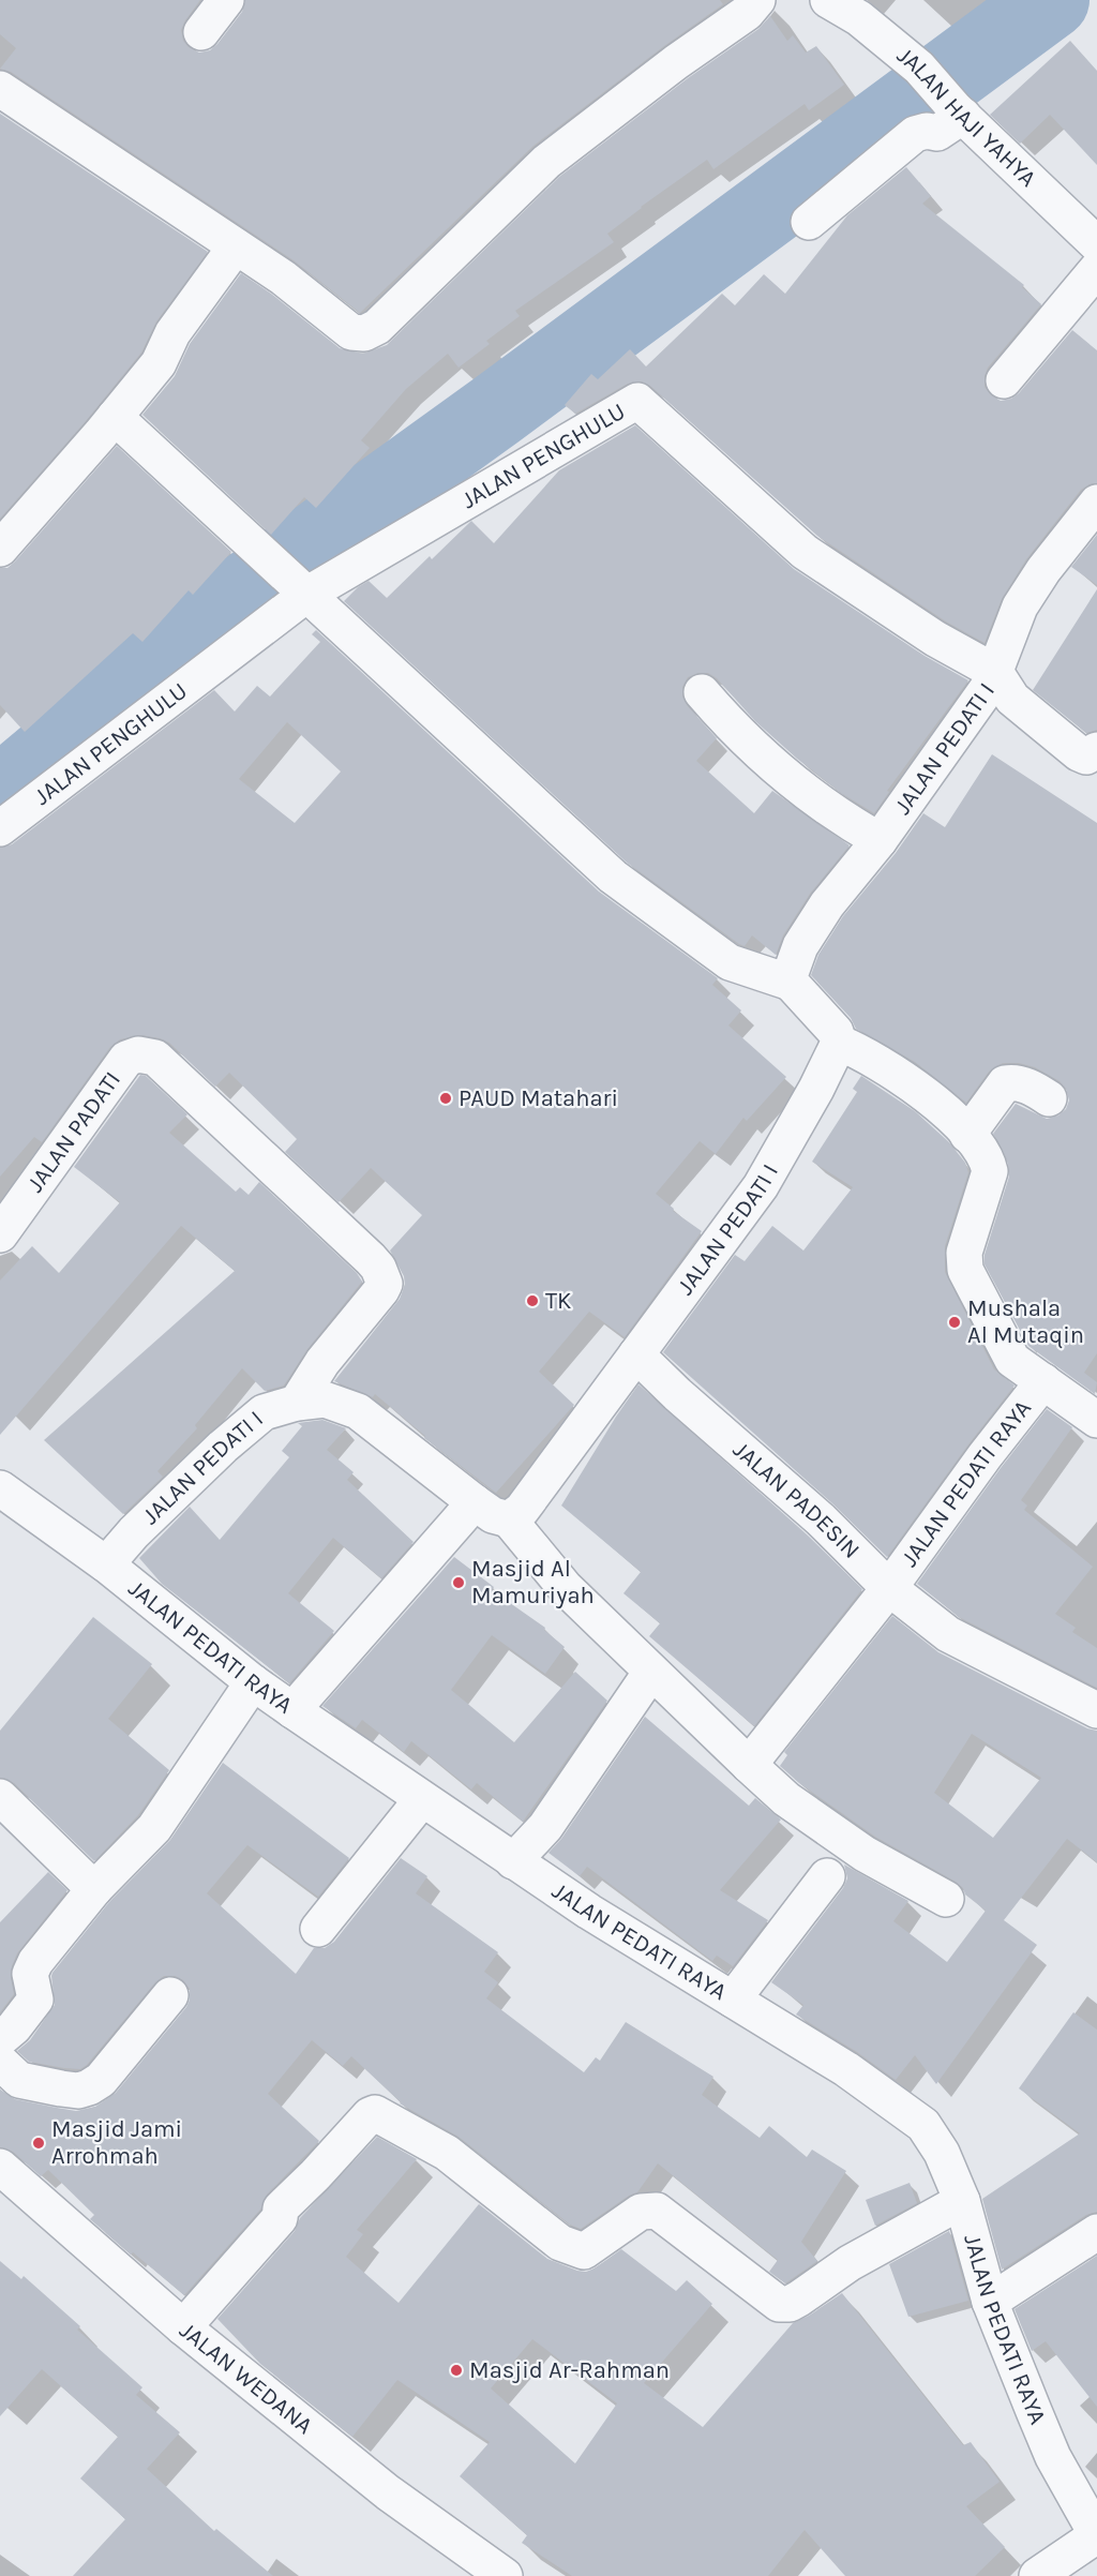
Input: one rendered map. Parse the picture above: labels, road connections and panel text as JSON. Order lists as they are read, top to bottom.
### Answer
{
  "streets": {
    "street": [
      "JALAN HAJI YAHYA",
      "JALAN PENGHULU",
      "JALAN PEDATI I",
      "JALAN PADATI",
      "JALAN PEDATI RAYA",
      "JALAN PADESIN",
      "JALAN WEDANA"
    ]
  },
  "crossings": [
    ["JALAN PENGHULU", "JALAN PEDATI I"],
    ["JALAN PEDATI I", "JALAN PADATI"],
    ["JALAN PEDATI I", "JALAN PEDATI RAYA"],
    ["JALAN PEDATI I", "JALAN PADESIN"],
    ["JALAN PEDATI RAYA", "JALAN PADESIN"]
  ],
  "places": [
    "PAUD Matahari",
    "TK",
    "Mushala Al Mutaqin",
    "Masjid Al Mamuriyah",
    "Masjid Jami Arrohmah",
    "Masjid Ar-Rahman"
  ]
}
